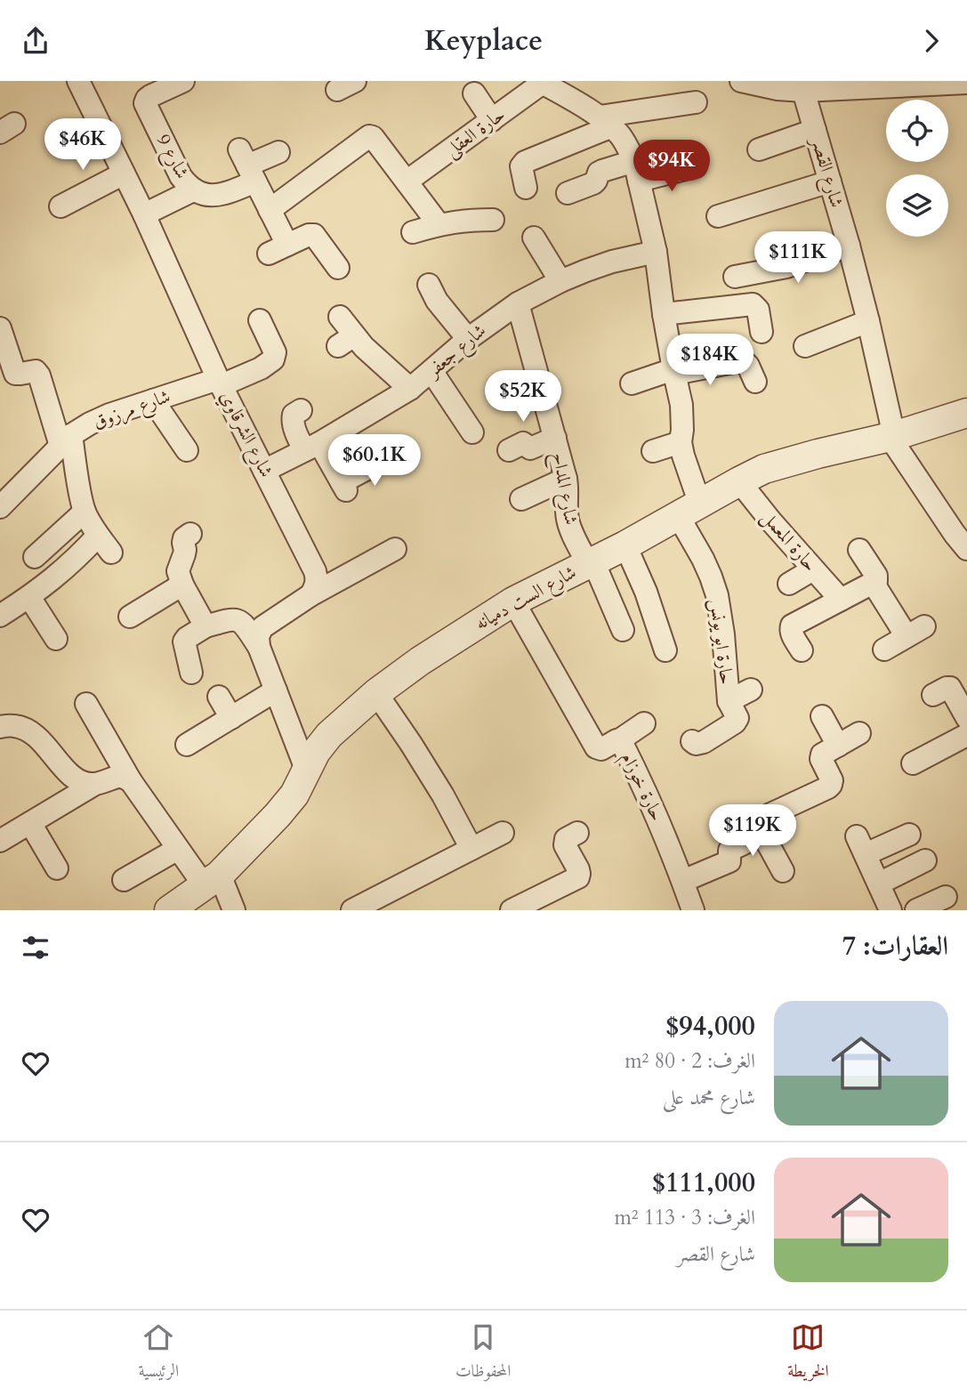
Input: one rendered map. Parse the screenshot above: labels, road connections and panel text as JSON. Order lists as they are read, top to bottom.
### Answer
{
  "streets": {
    "street": [
      "حارة العقلى",
      "شارع 9",
      "شارع القصر",
      "شارع جعفر",
      "شارع مرزوق",
      "شارع الشرقاوي",
      "شارع المداح",
      "حارة المعمل",
      "شارع الست دميانه",
      "حارة ابو يونس",
      "حارة خوزام"
    ]
  },
  "crossings": [
    ["شارع القصر", "شارع الست دميانه"],
    ["شارع جعفر", "شارع الشرقاوي"],
    ["شارع جعفر", "شارع المداح"],
    ["شارع جعفر", "حارة ابو يونس"],
    ["شارع مرزوق", "شارع الشرقاوي"],
    ["شارع المداح", "شارع الست دميانه"],
    ["حارة المعمل", "شارع الست دميانه"],
    ["شارع الست دميانه", "حارة ابو يونس"],
    ["شارع الست دميانه", "حارة خوزام"]
  ],
  "page": {
    "header": "Keyplace",
    "price": [
      "$46K",
      "$94K",
      "$111K",
      "$184K",
      "$52K",
      "$60.1K",
      "$119K"
    ],
    "heading": "العقارات: 7",
    "list": [
      {
        "name": "$94,000",
        "note": "الغرف: 2 · 80 m² · شارع محمد على"
      },
      {
        "name": "$111,000",
        "note": "الغرف: 3 · 113 m² · شارع القصر"
      }
    ],
    "tabs": ["الخريطة", "المحفوظات", "الرئيسية"]
  }
}
